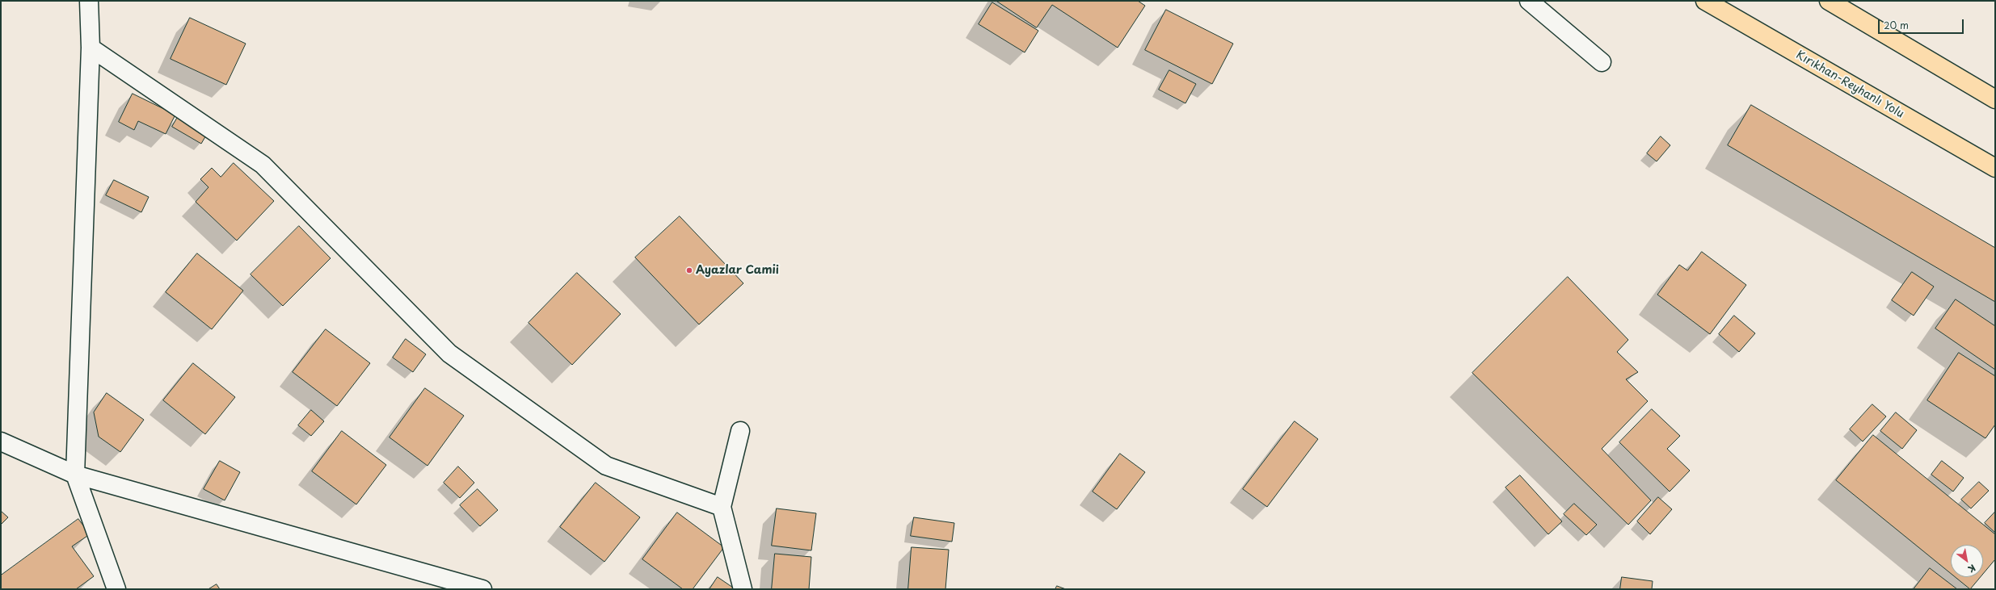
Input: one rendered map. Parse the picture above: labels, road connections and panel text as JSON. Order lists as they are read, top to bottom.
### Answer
{
  "streets": {
    "highway": ["Kırıkhan-Reyhanlı Yolu"]
  },
  "places": ["Ayazlar Camii"],
  "scale_bar": "20 m",
  "north": "bottom right"
}
